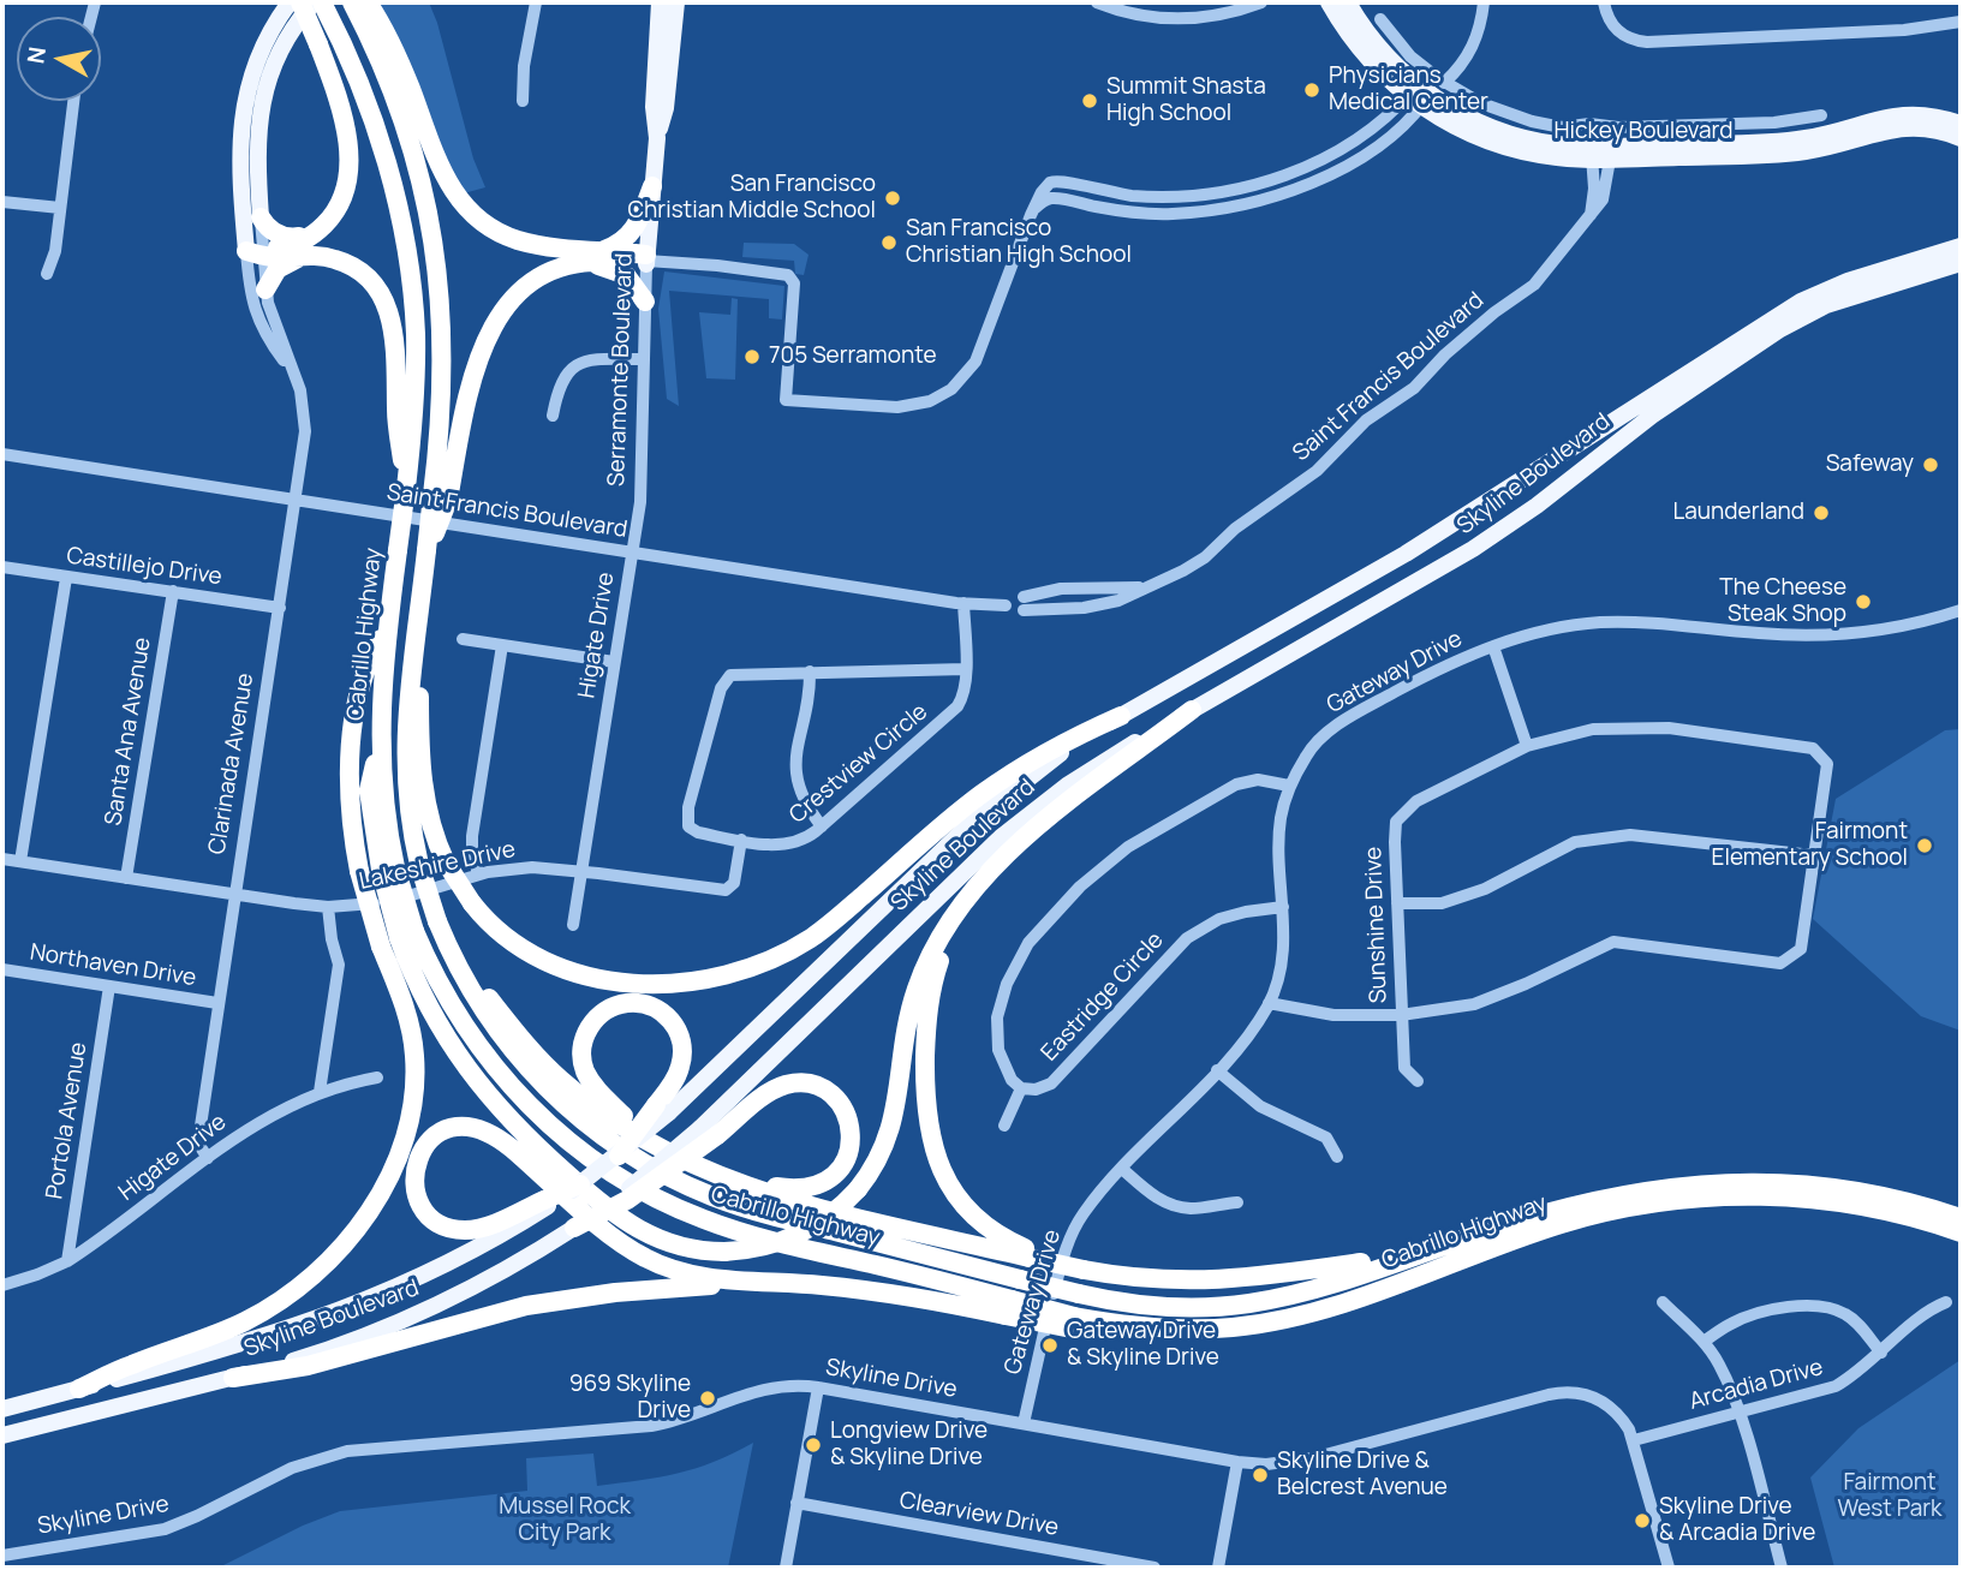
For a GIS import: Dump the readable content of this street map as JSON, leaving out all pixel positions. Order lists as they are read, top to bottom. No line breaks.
{"streets":{"highway":["Cabrillo Highway"],"main road":["Hickey Boulevard","Serramonte Boulevard","Skyline Boulevard","Clarinada Avenue"],"street":["Saint Francis Boulevard","Castillejo Drive","Higate Drive","Gateway Drive","Santa Ana Avenue","Crestview Circle","Lakeshire Drive","Sunshine Drive","Northaven Drive","Eastridge Circle","Portola Avenue","Skyline Drive","Arcadia Drive","Clearview Drive"]},"crossings":[["Hickey Boulevard","Saint Francis Boulevard"],["Serramonte Boulevard","Saint Francis Boulevard"],["Serramonte Boulevard","Higate Drive"],["Saint Francis Boulevard","Higate Drive"],["Saint Francis Boulevard","Clarinada Avenue"],["Saint Francis Boulevard","Crestview Circle"],["Castillejo Drive","Santa Ana Avenue"],["Castillejo Drive","Clarinada Avenue"],["Higate Drive","Clarinada Avenue"],["Higate Drive","Lakeshire Drive"],["Higate Drive","Portola Avenue"],["Gateway Drive","Eastridge Circle"],["Gateway Drive","Skyline Drive"],["Santa Ana Avenue","Lakeshire Drive"],["Clarinada Avenue","Lakeshire Drive"],["Clarinada Avenue","Northaven Drive"],["Crestview Circle","Lakeshire Drive"],["Northaven Drive","Portola Avenue"],["Skyline Drive","Arcadia Drive"]],"parks":["Fairmont West Park","Mussel Rock City Park"],"places":["Physicians Medical Center","Summit Shasta High School","San Francisco Christian Middle School","San Francisco Christian High School","705 Serramonte","Safeway","Launderland","The Cheese Steak Shop","Fairmont Elementary School","Gateway Drive & Skyline Drive","969 Skyline Drive","Longview Drive & Skyline Drive","Skyline Drive & Belcrest Avenue","Skyline Drive & Arcadia Drive"],"north":"left"}
